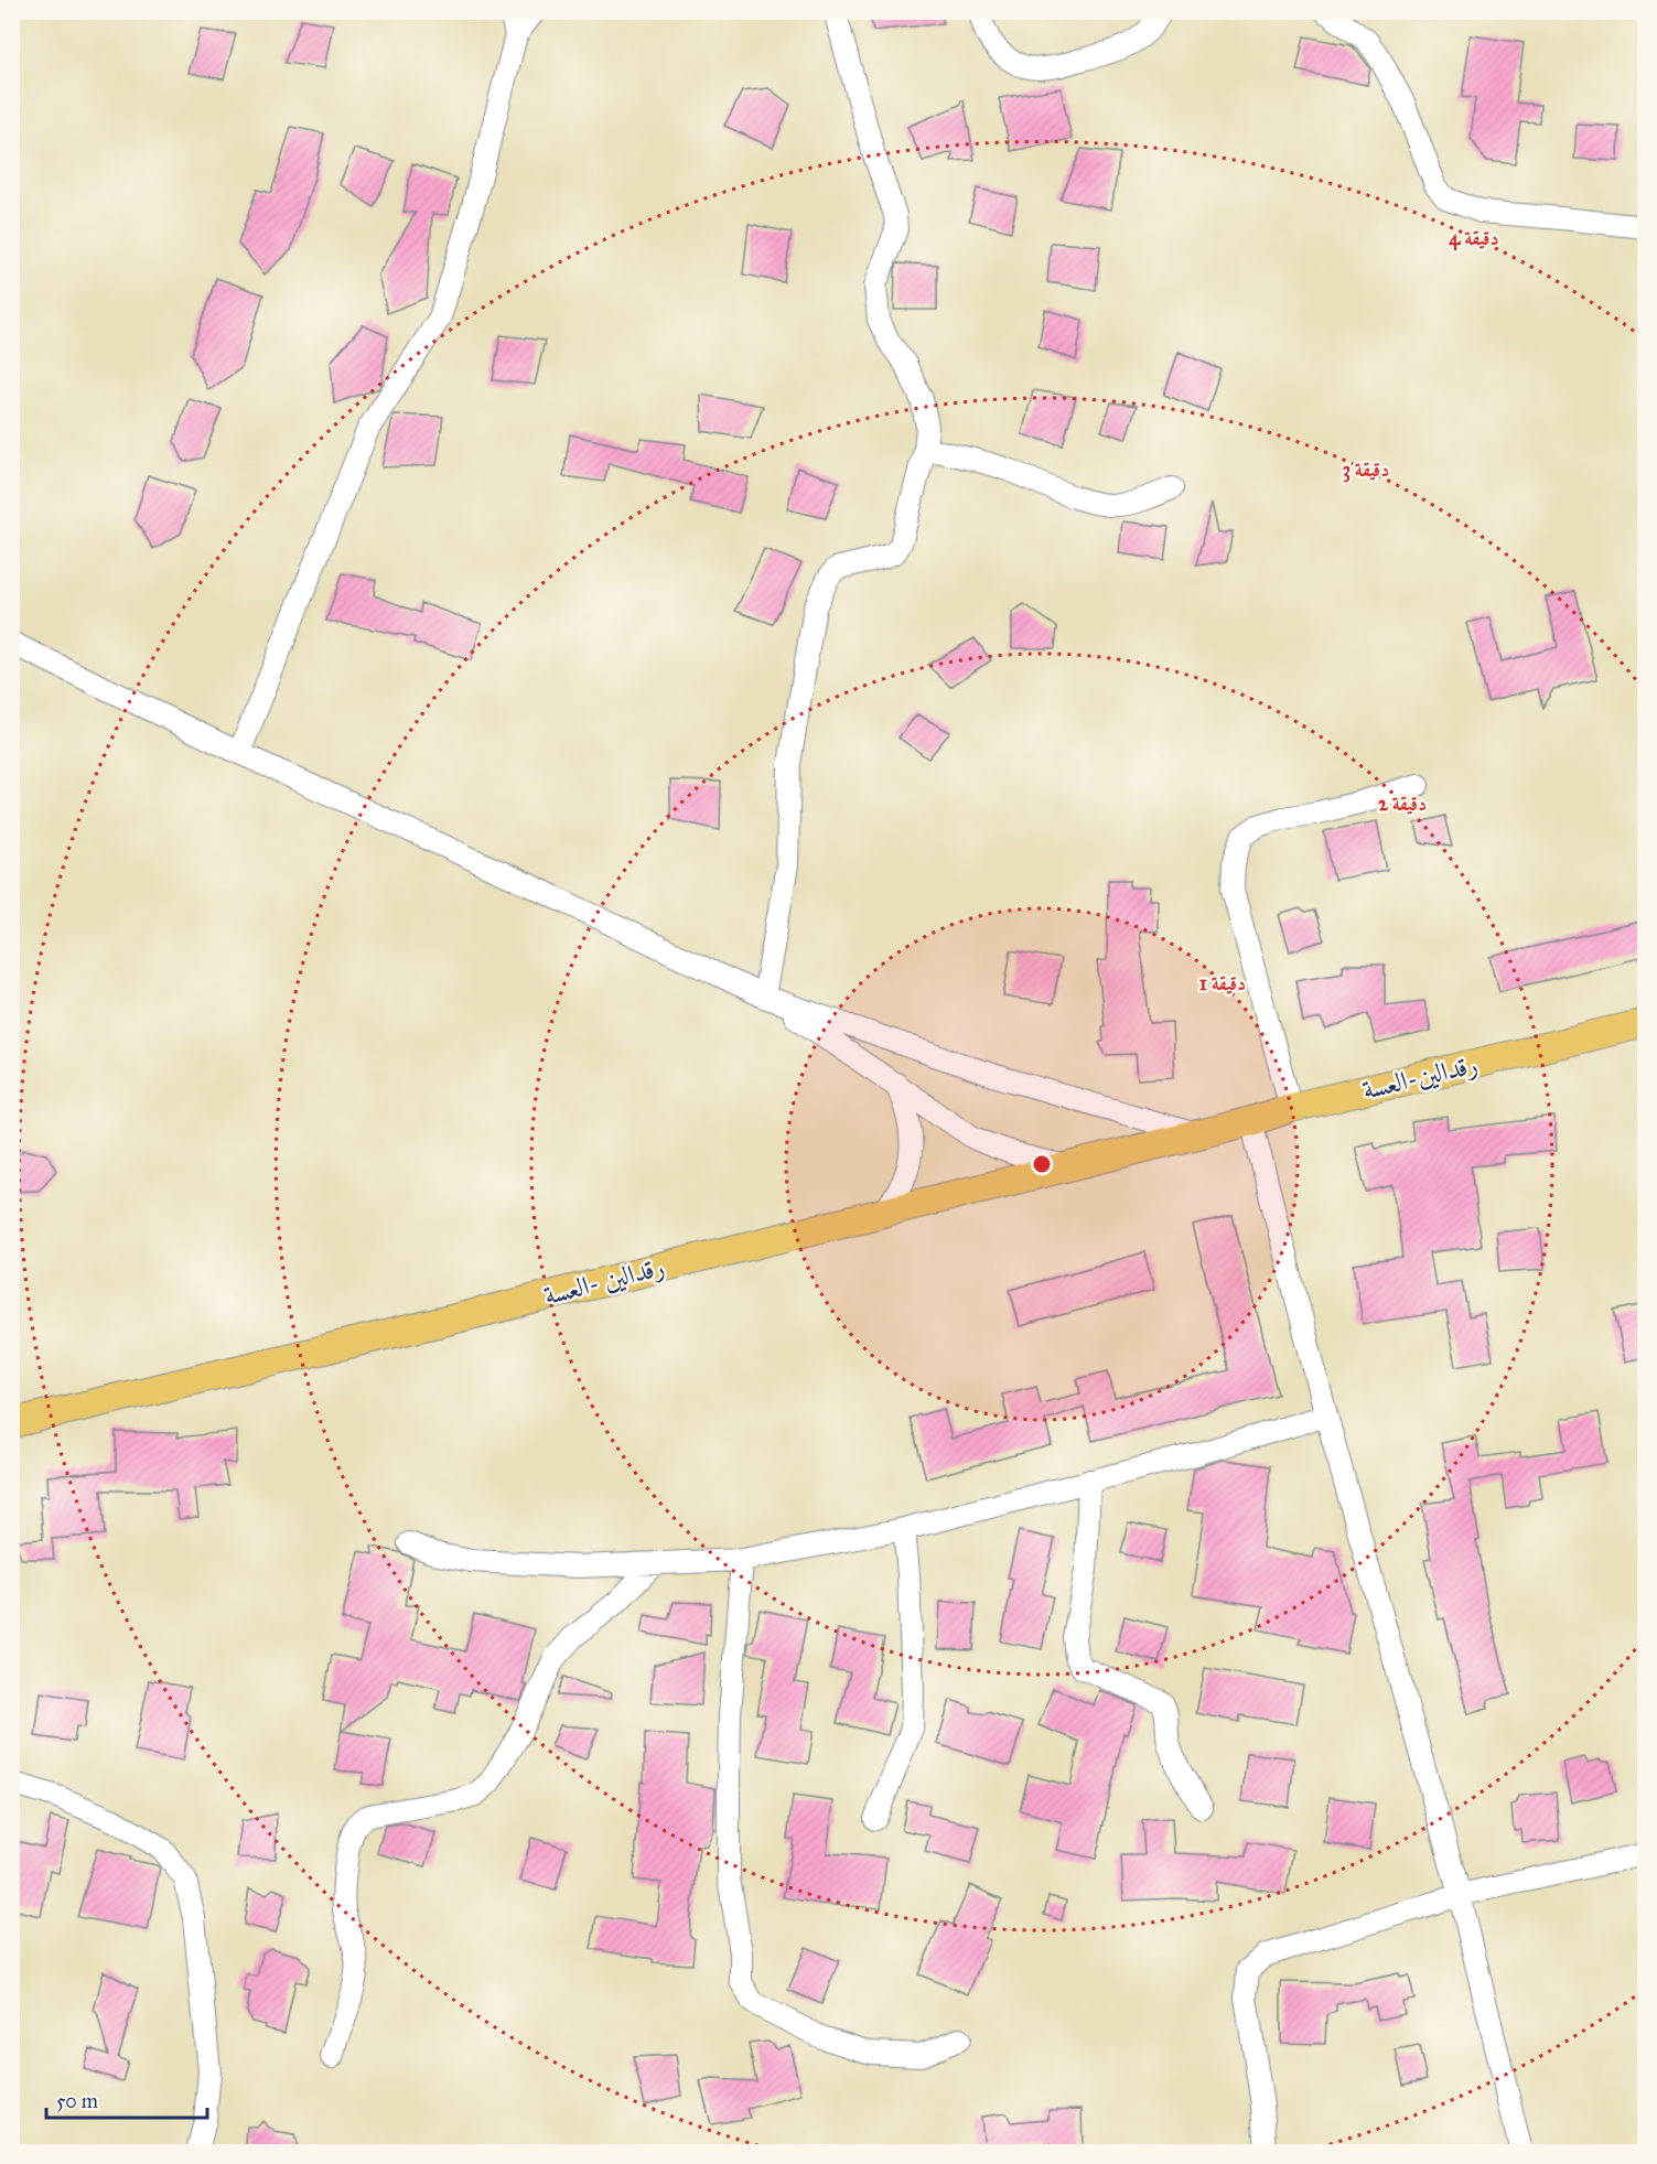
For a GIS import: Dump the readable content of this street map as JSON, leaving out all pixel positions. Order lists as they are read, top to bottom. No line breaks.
{"streets":{"main road":["رقدالين-العسة","رقدالين -العسة"]},"crossings":[["رقدالين-العسة","رقدالين -العسة"]],"scale_bar":"50 m","rings":["4 دقيقة","3 دقيقة","2 دقيقة","1 دقيقة"]}
